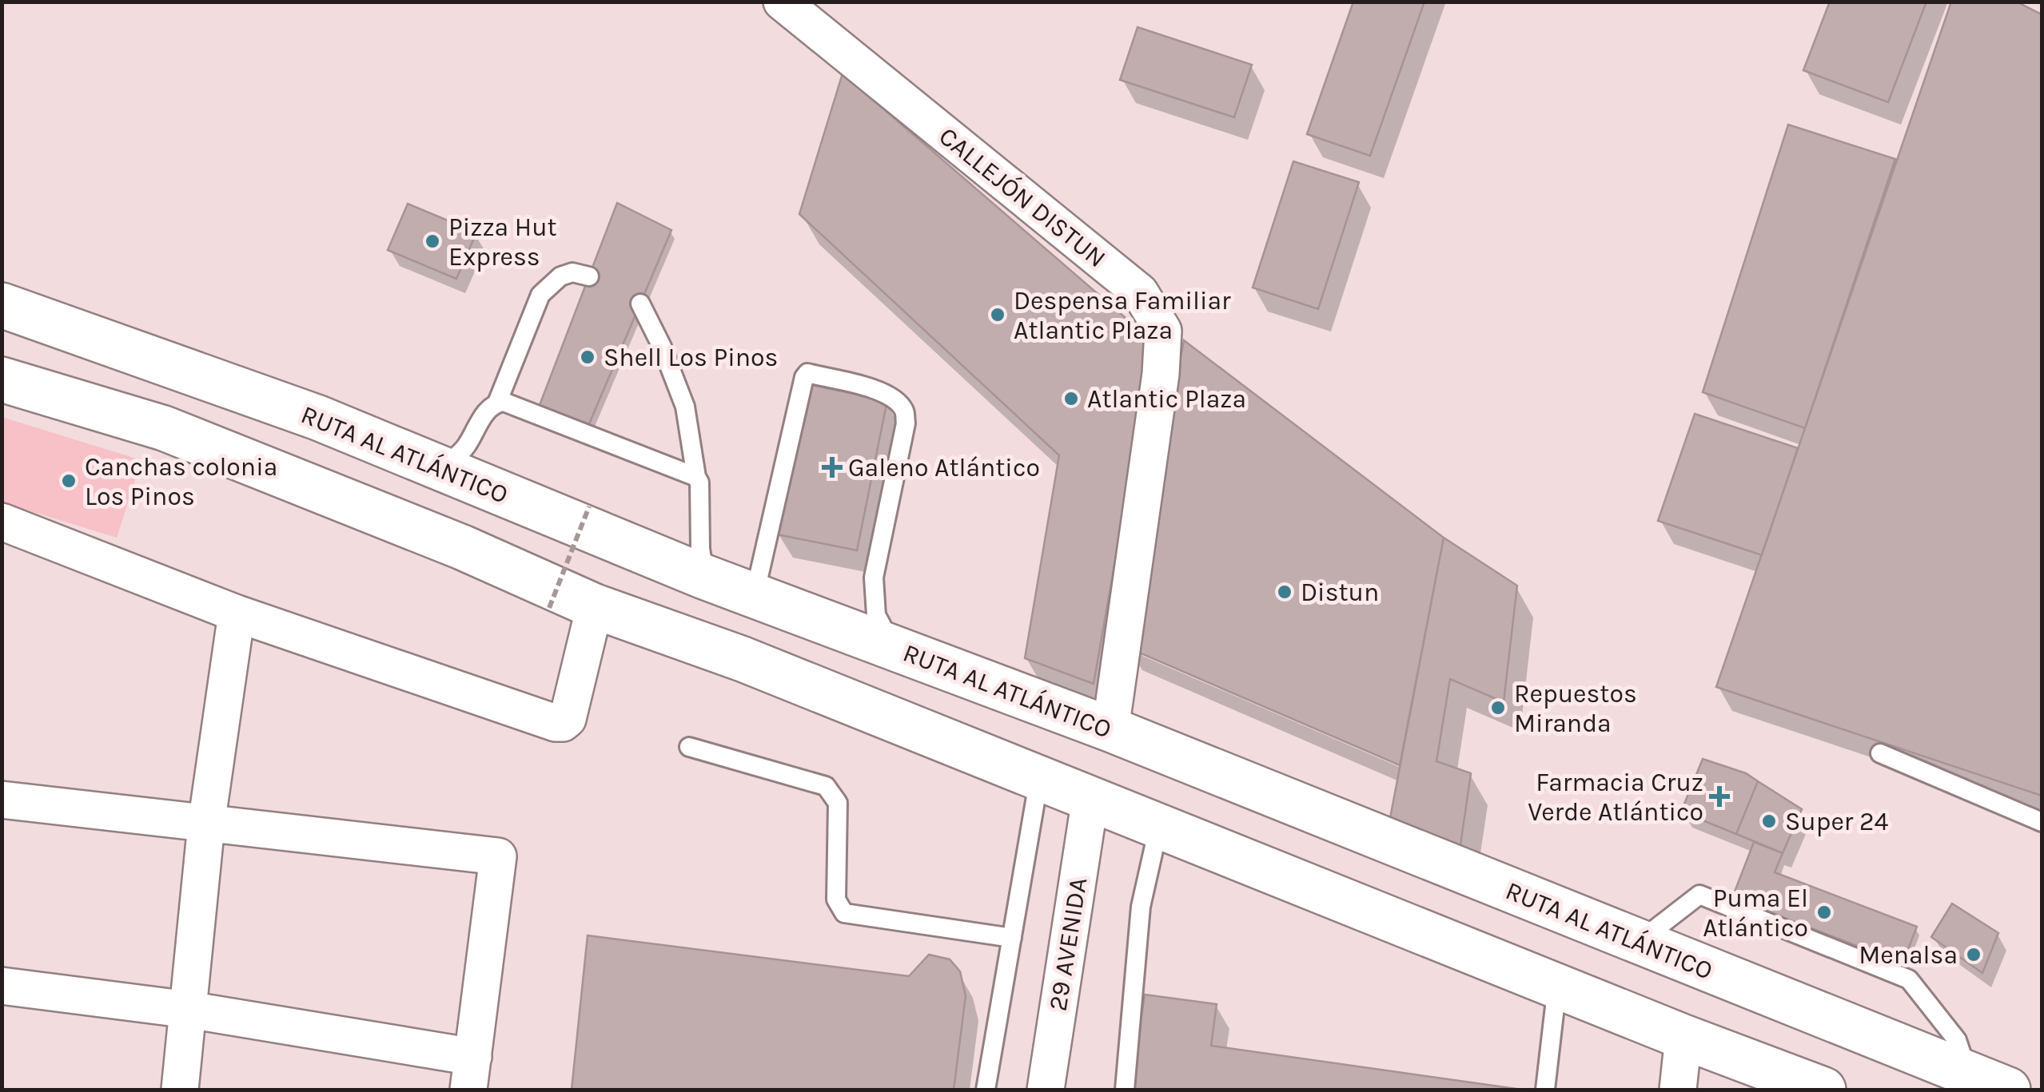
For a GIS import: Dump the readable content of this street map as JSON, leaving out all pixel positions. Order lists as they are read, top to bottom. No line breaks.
{"streets":{"highway":["RUTA AL ATLÁNTICO"],"street":["CALLEJÓN DISTUN","29 AVENIDA"]},"crossings":[["CALLEJÓN DISTUN","RUTA AL ATLÁNTICO"]],"places":{"other":["Pizza Hut Express","Despensa Familiar Atlantic Plaza","Shell Los Pinos","Atlantic Plaza","Canchas colonia Los Pinos","Distun","Repuestos Miranda","Super 24","Puma El Atlántico","Menalsa"],"health":["Galeno Atlántico","Farmacia Cruz Verde Atlántico"]}}
